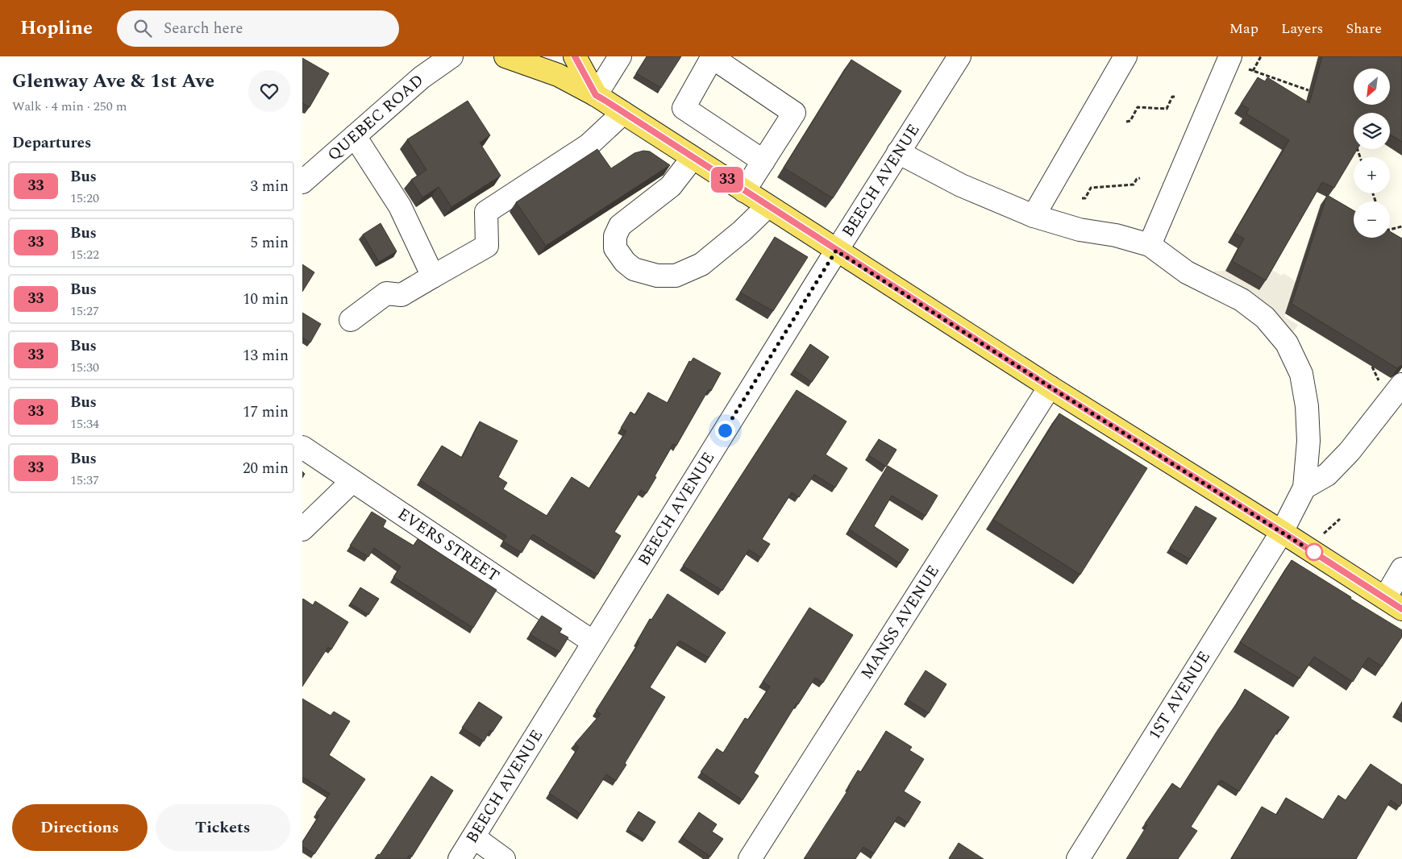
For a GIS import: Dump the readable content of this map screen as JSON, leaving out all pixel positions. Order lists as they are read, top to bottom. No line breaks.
{"streets":{"street":["QUEBEC ROAD","BEECH AVENUE","EVERS STREET","MANSS AVENUE","1ST AVENUE"]},"crossings":[["BEECH AVENUE","EVERS STREET"]],"lines":["bus line 33"],"north":"bottom left","page":{"header":"Hopline","search":"Search here","nav":["Map","Layers","Share"],"heading":[["Glenway Ave & 1st Ave","Walk · 4 min · 250 m"],"Departures"],"on_map":"33","map_buttons":["+","−"],"list":[{"mark":"33","name":"Bus","note":"15:20","value":"3 min"},{"mark":"33","name":"Bus","note":"15:22","value":"5 min"},{"mark":"33","name":"Bus","note":"15:27","value":"10 min"},{"mark":"33","name":"Bus","note":"15:30","value":"13 min"},{"mark":"33","name":"Bus","note":"15:34","value":"17 min"},{"mark":"33","name":"Bus","note":"15:37","value":"20 min"}],"buttons":["Directions","Tickets"]}}
